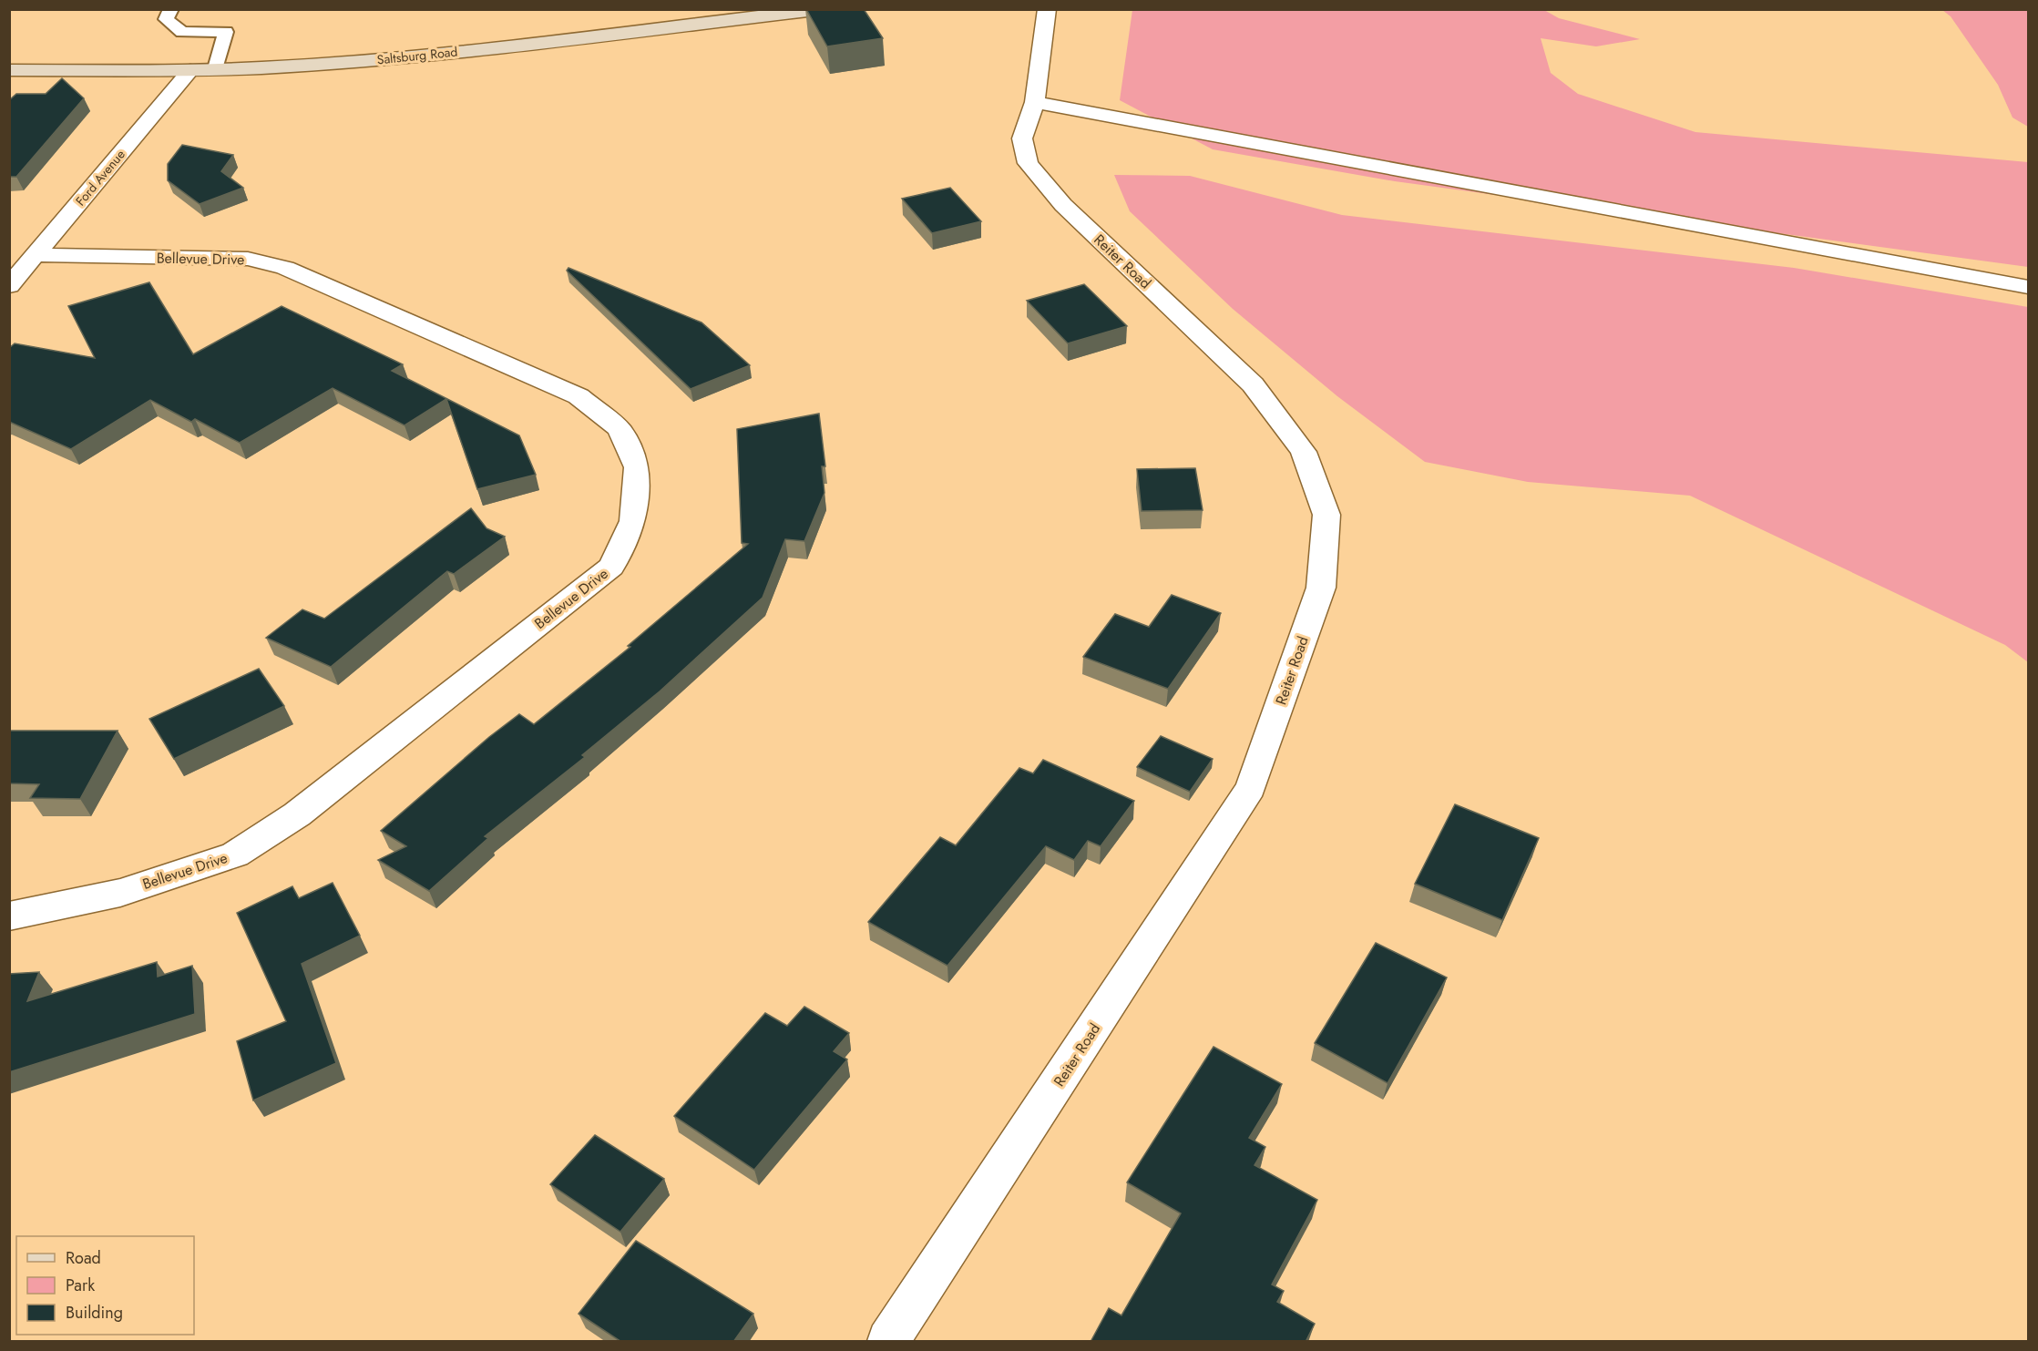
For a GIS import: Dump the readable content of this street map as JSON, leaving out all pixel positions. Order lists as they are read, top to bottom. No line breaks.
{"streets":{"main road":["Saltsburg Road"],"street":["Ford Avenue","Bellevue Drive","Reiter Road"]},"crossings":[["Saltsburg Road","Ford Avenue"],["Ford Avenue","Bellevue Drive"]],"legend":["Road","Park","Building"]}
